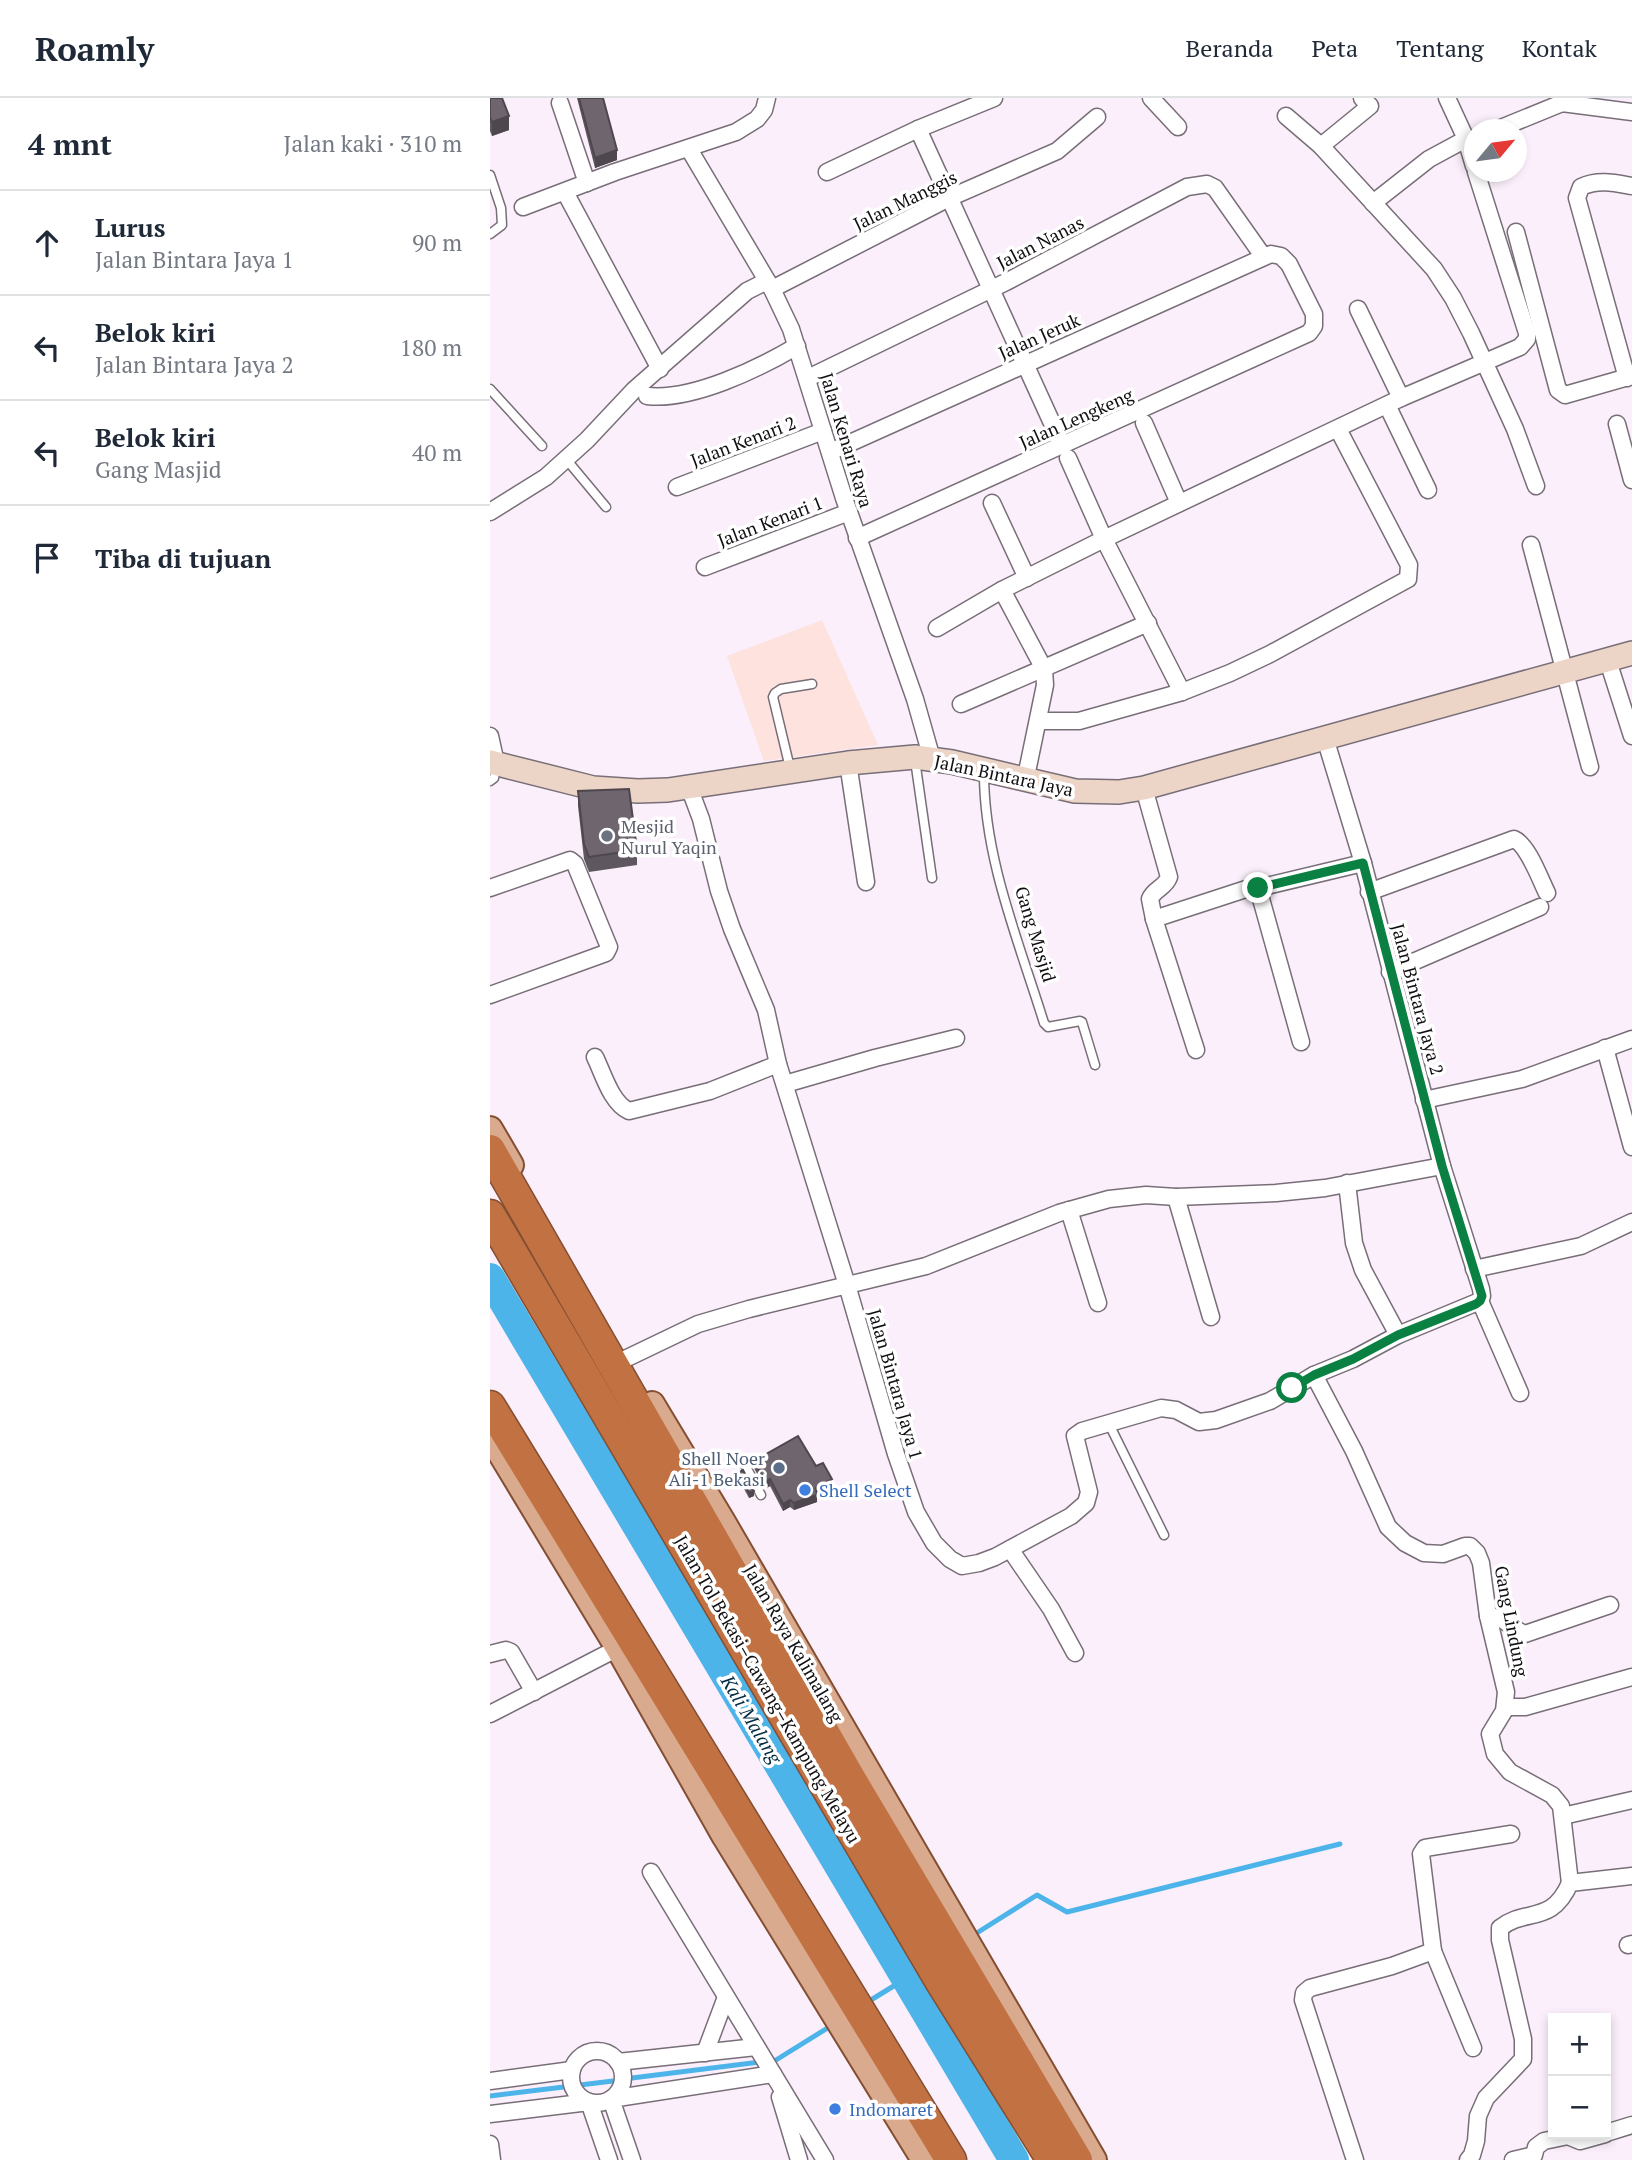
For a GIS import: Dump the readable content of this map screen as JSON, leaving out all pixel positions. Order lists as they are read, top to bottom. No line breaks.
{"streets":{"highway":["Jalan Tol Bekasi–Cawang–Kampung Melayu"],"main road":["Jalan Raya Kalimalang"],"street":["Jalan Manggis","Jalan Nanas","Jalan Jeruk","Jalan Lengkeng","Jalan Kenari Raya","Jalan Kenari 2","Jalan Kenari 1","Jalan Bintara Jaya","Jalan Bintara Jaya 2","Jalan Bintara Jaya 1","Gang Lindung"],"lane":["Gang Masjid"]},"crossings":[["Jalan Manggis","Jalan Kenari Raya"],["Jalan Nanas","Jalan Jeruk"],["Jalan Nanas","Jalan Lengkeng"],["Jalan Nanas","Jalan Kenari Raya"],["Jalan Jeruk","Jalan Lengkeng"],["Jalan Jeruk","Jalan Kenari Raya"],["Jalan Lengkeng","Jalan Kenari Raya"],["Jalan Kenari Raya","Jalan Kenari 2"],["Jalan Kenari Raya","Jalan Kenari 1"],["Jalan Kenari Raya","Jalan Bintara Jaya"],["Jalan Bintara Jaya","Gang Masjid"],["Jalan Bintara Jaya","Jalan Bintara Jaya 2"],["Jalan Bintara Jaya","Jalan Bintara Jaya 1"],["Jalan Bintara Jaya 1","Gang Lindung"]],"water":["Kali Malang"],"places":["Mesjid Nurul Yaqin","Shell Noer Ali-1 Bekasi","Shell Select","Indomaret"],"north":"top right","page":{"header":"Roamly","nav":["Beranda","Peta","Tentang","Kontak"],"heading":["4 mnt","Jalan kaki · 310 m"],"list":[["Lurus","Jalan Bintara Jaya 1","90 m"],["Belok kiri","Jalan Bintara Jaya 2","180 m"],["Belok kiri","Gang Masjid","40 m"],"Tiba di tujuan"],"map_buttons":["+","−"]}}
